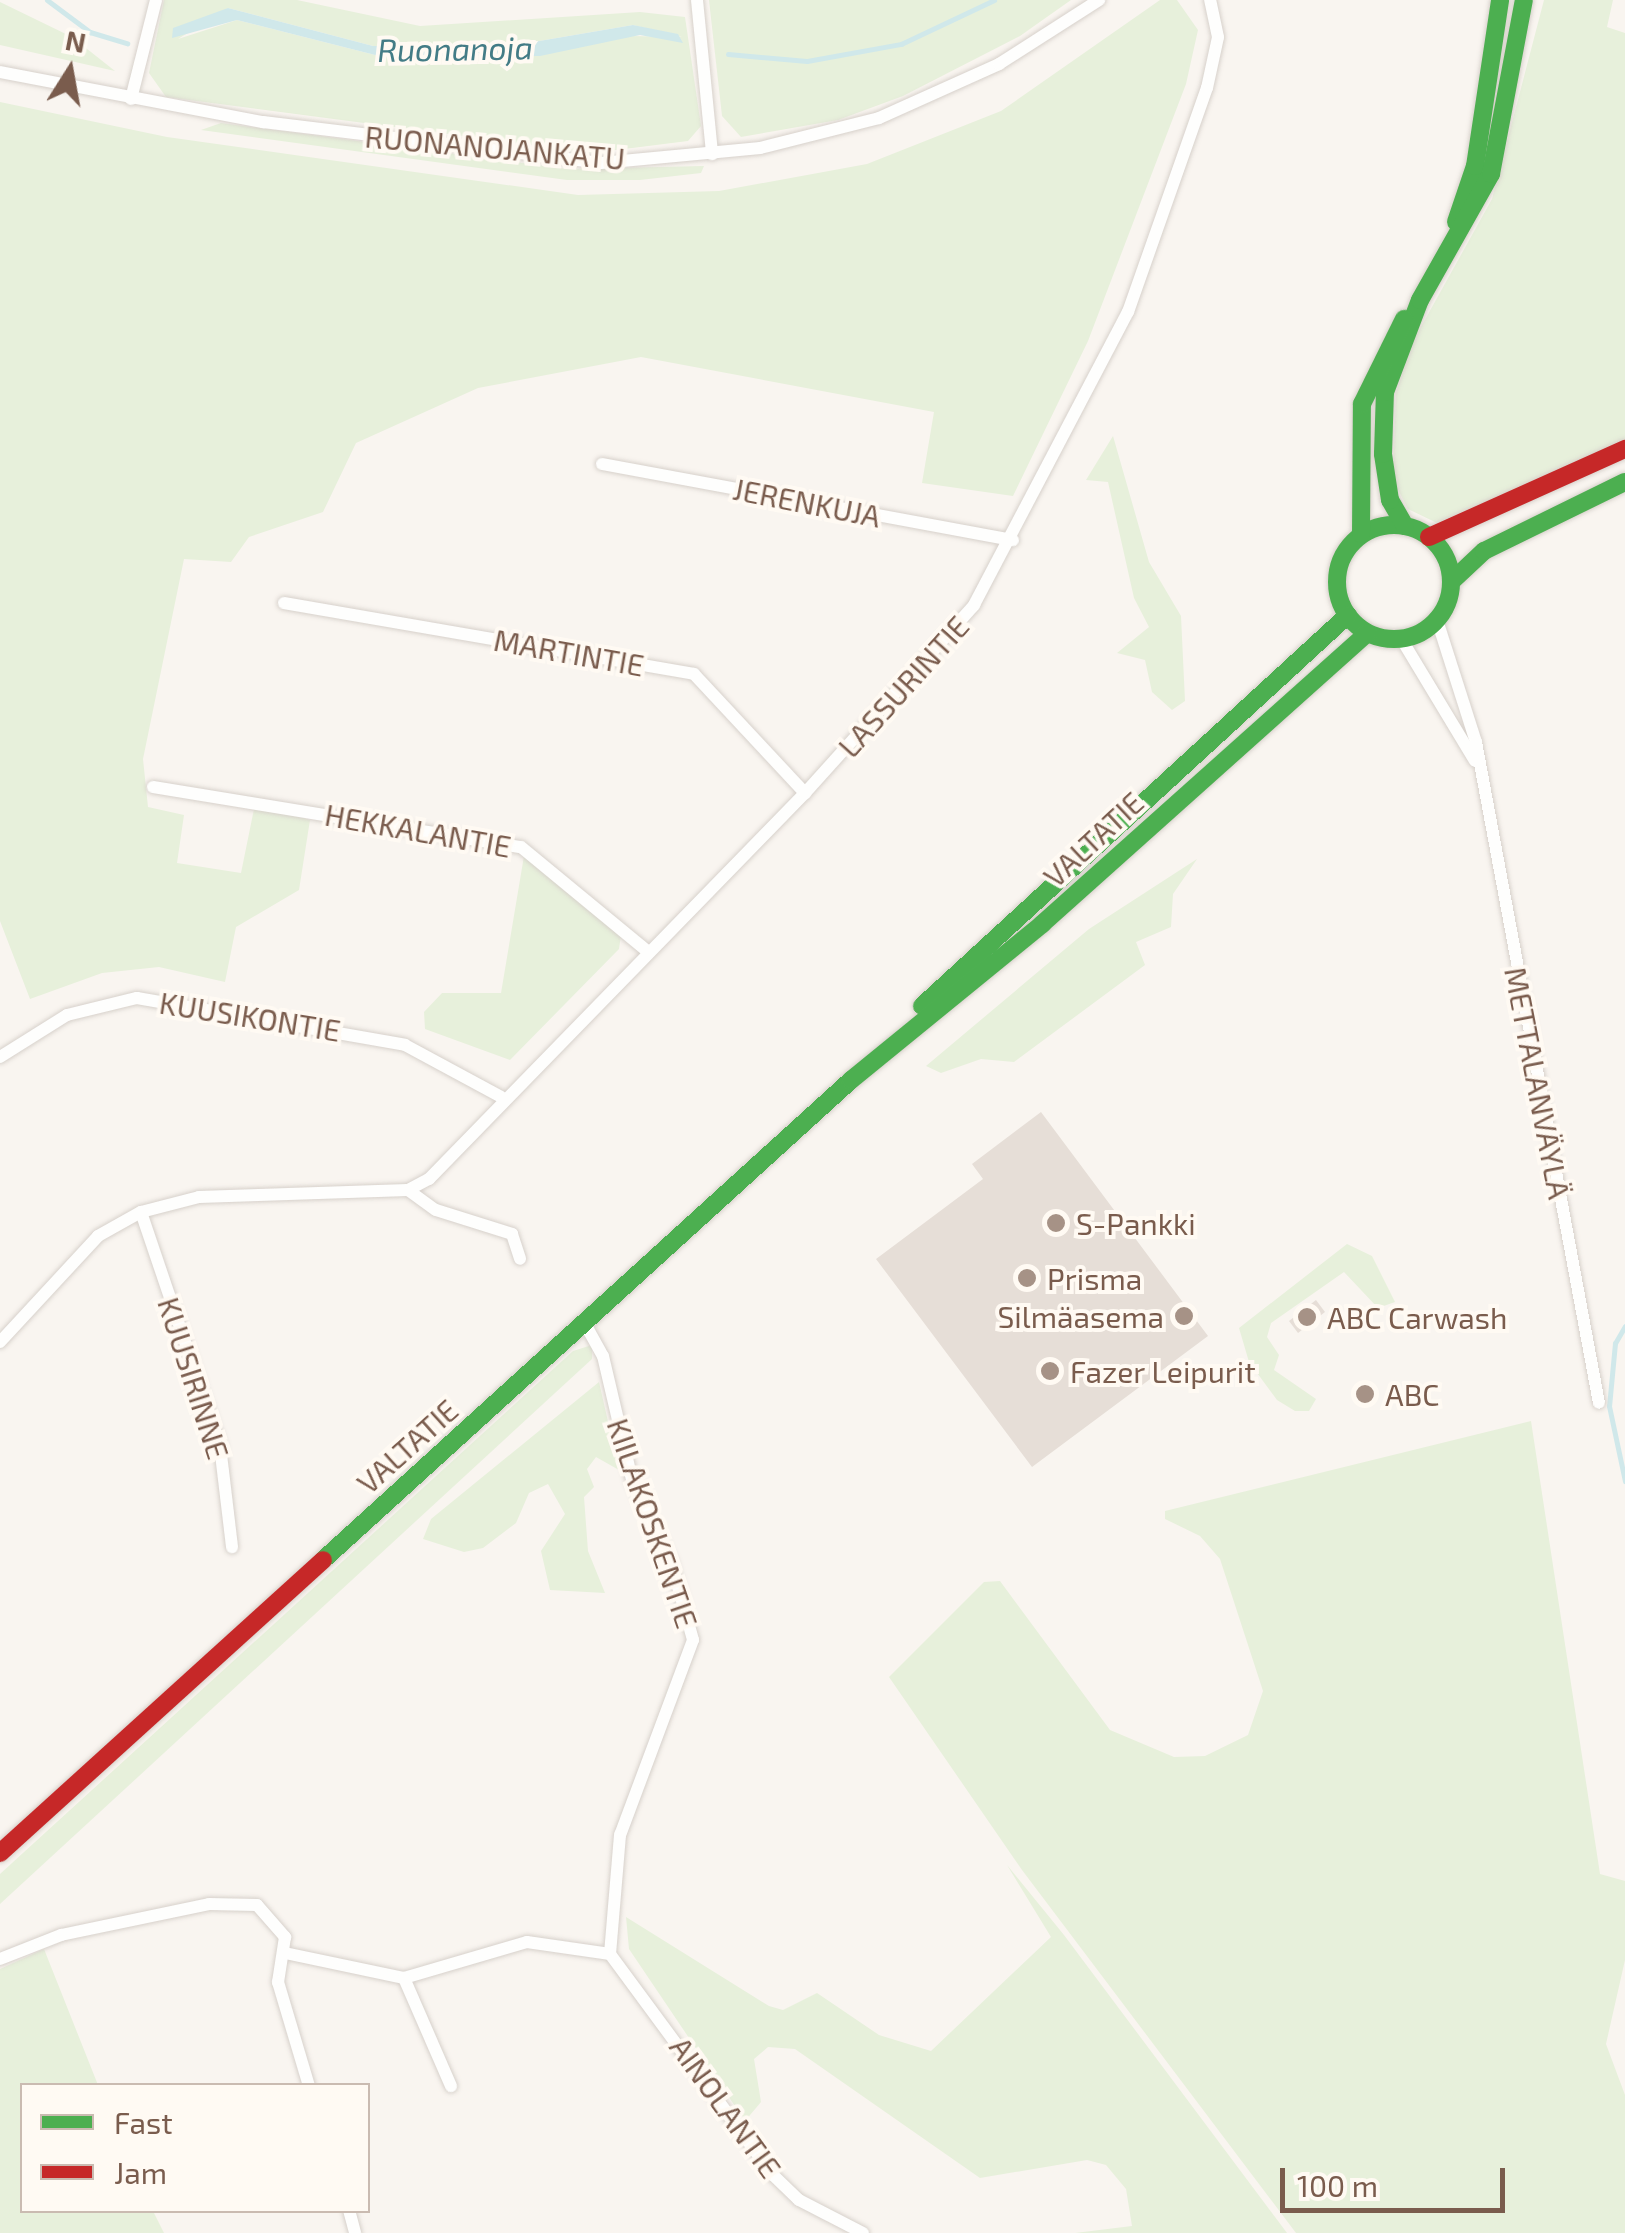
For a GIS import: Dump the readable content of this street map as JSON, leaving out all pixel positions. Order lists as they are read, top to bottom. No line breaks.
{"streets":{"main road":["VALTATIE"],"street":["RUONANOJANKATU","JERENKUJA","MARTINTIE","LASSURINTIE","HEKKALANTIE","KUUSIKONTIE","METTALANVÄYLÄ","KUUSIRINNE","KIILAKOSKENTIE","AINOLANTIE"]},"crossings":[["JERENKUJA","LASSURINTIE"],["MARTINTIE","LASSURINTIE"],["LASSURINTIE","HEKKALANTIE"],["LASSURINTIE","KUUSIKONTIE"],["VALTATIE","METTALANVÄYLÄ"],["VALTATIE","KIILAKOSKENTIE"],["KIILAKOSKENTIE","AINOLANTIE"]],"water":["Ruonanoja"],"places":["S-Pankki","Prisma","Silmäasema","ABC Carwash","Fazer Leipurit","ABC"],"legend":["Fast","Jam"],"scale_bar":"100 m","north":"top"}
